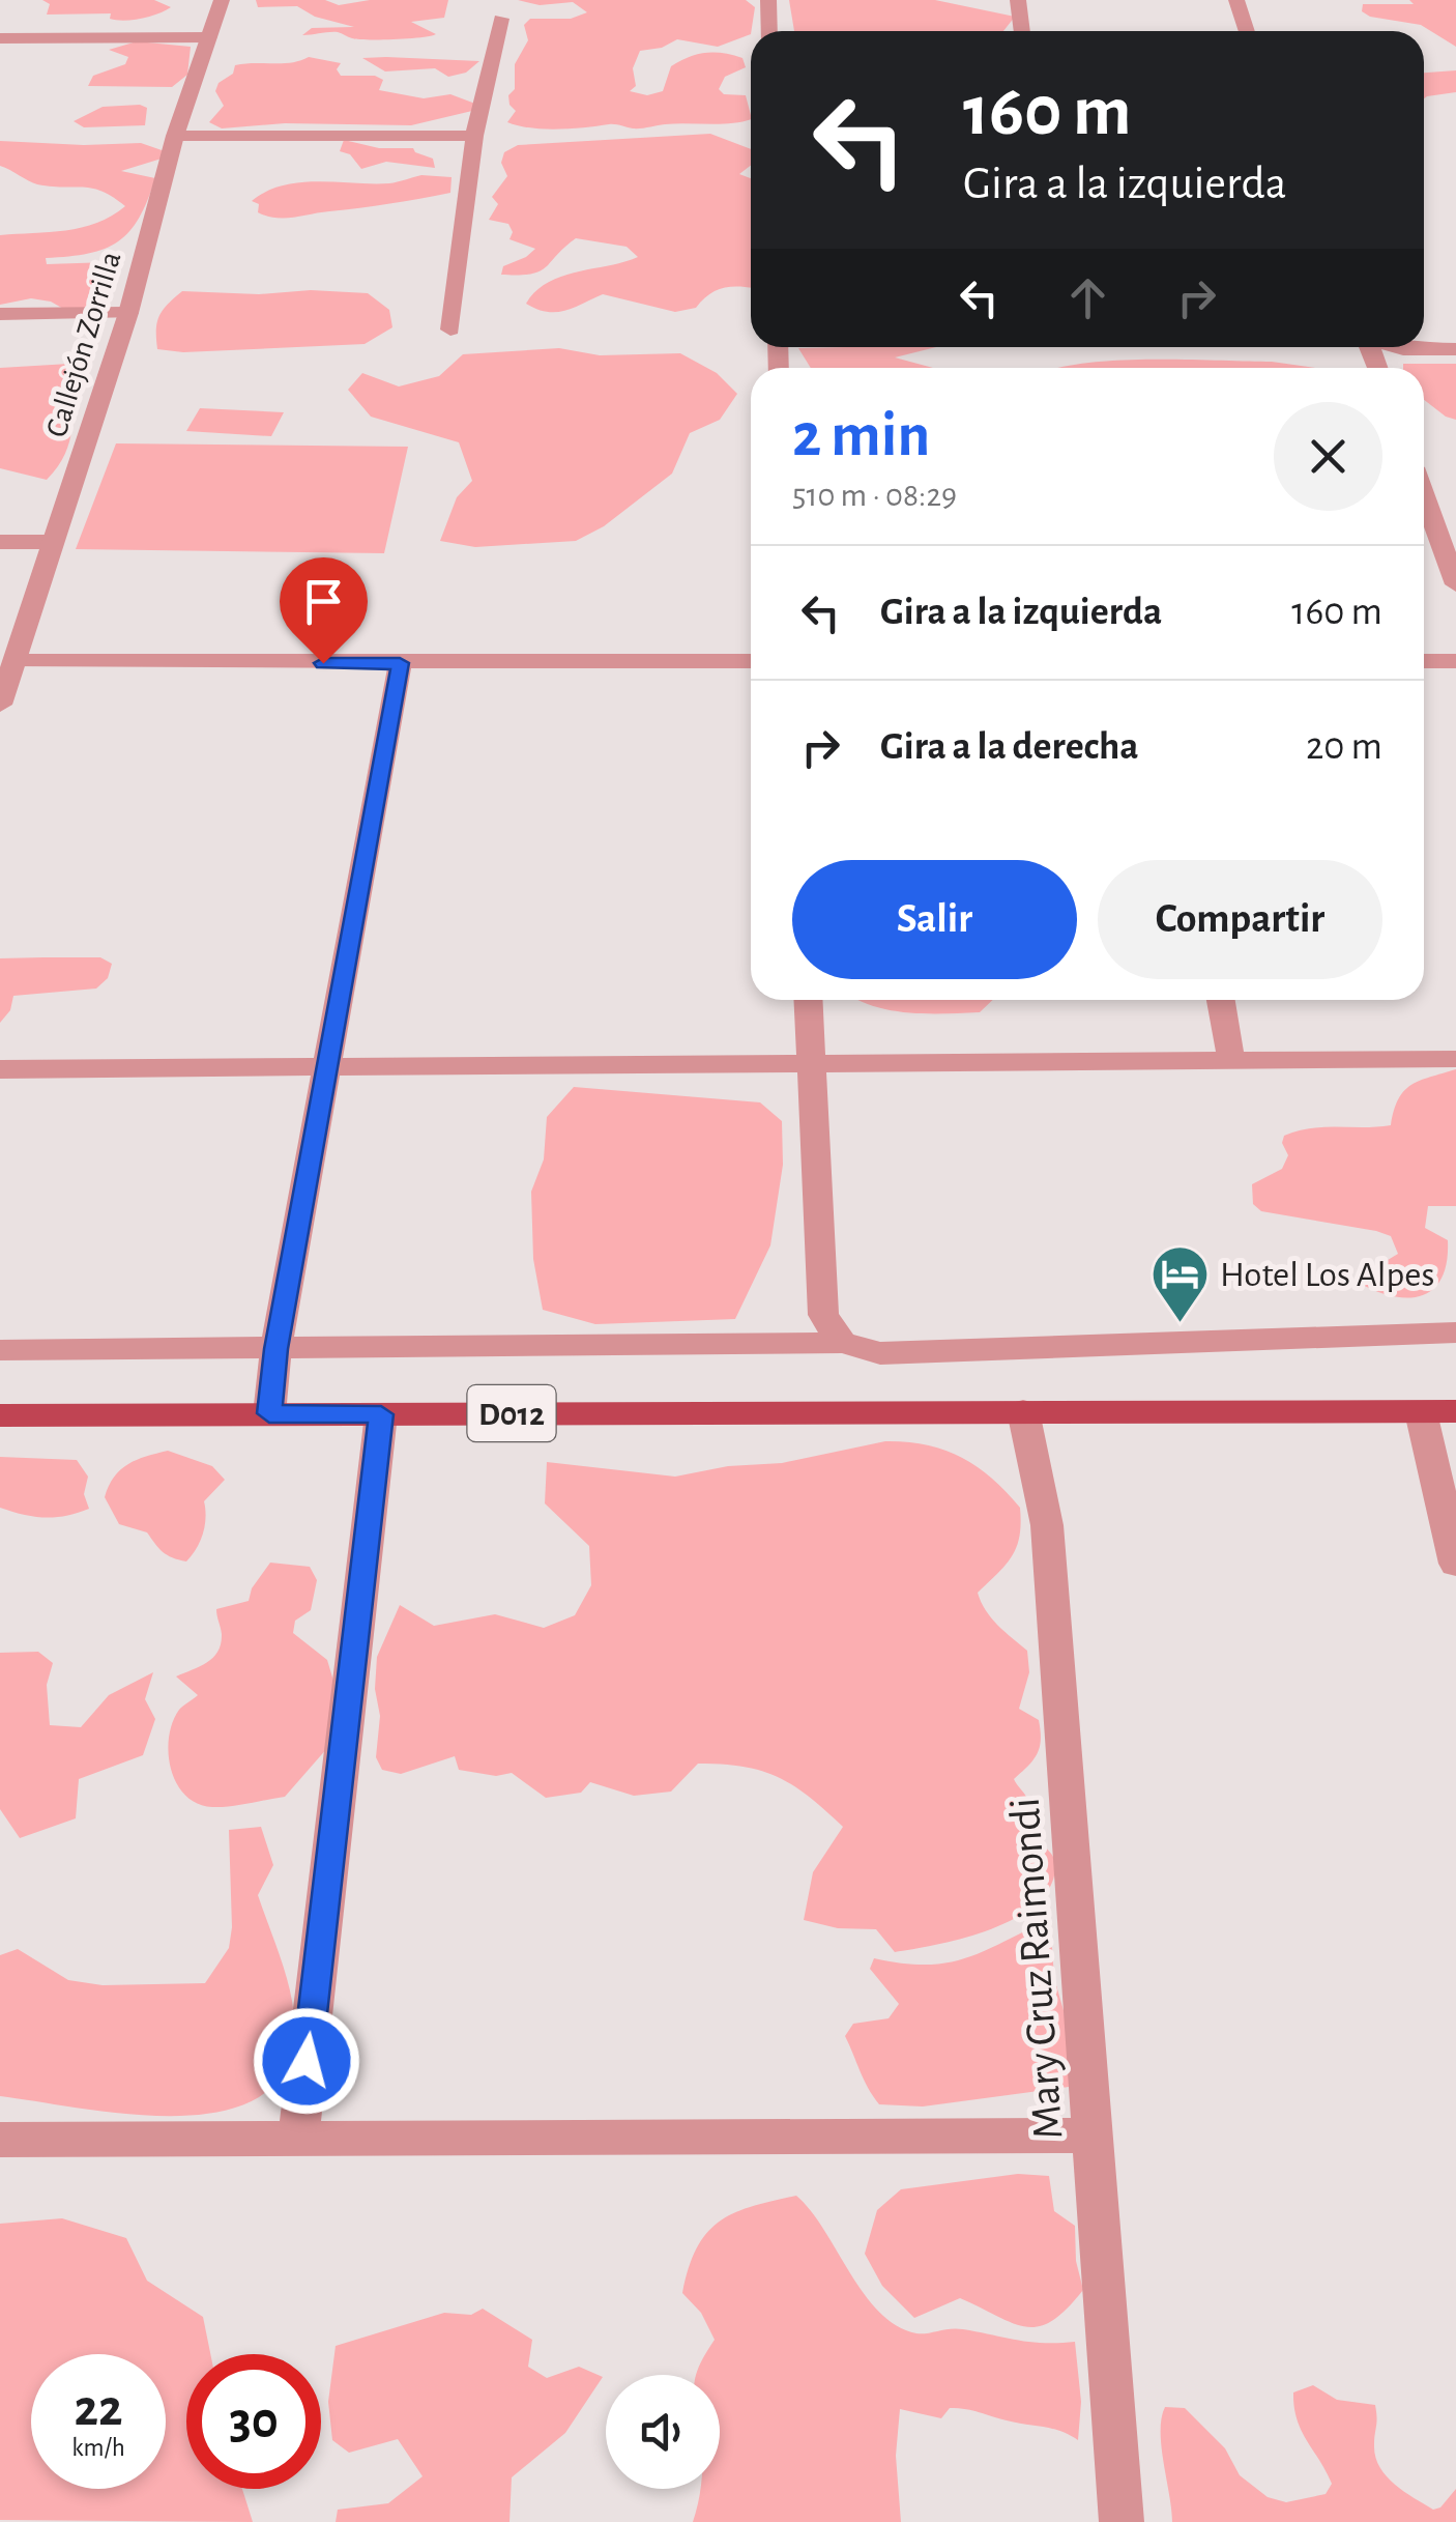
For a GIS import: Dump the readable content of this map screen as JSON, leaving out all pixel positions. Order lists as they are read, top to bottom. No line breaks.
{"streets":{"main road":["D012"],"street":["Callejón Zorrilla","Mary Cruz Raimondi"]},"crossings":[["D012","Mary Cruz Raimondi"]],"places":{"hotel":["Hotel Los Alpes"]},"page":{"turn":["160 m","Gira a la izquierda"],"heading":["2 min","510 m · 08:29"],"list":[{"name":"Gira a la izquierda","value":"160 m"},{"name":"Gira a la derecha","value":"20 m"}],"buttons":["Salir","Compartir"],"speed":"22 km/h","limit":"30"}}
